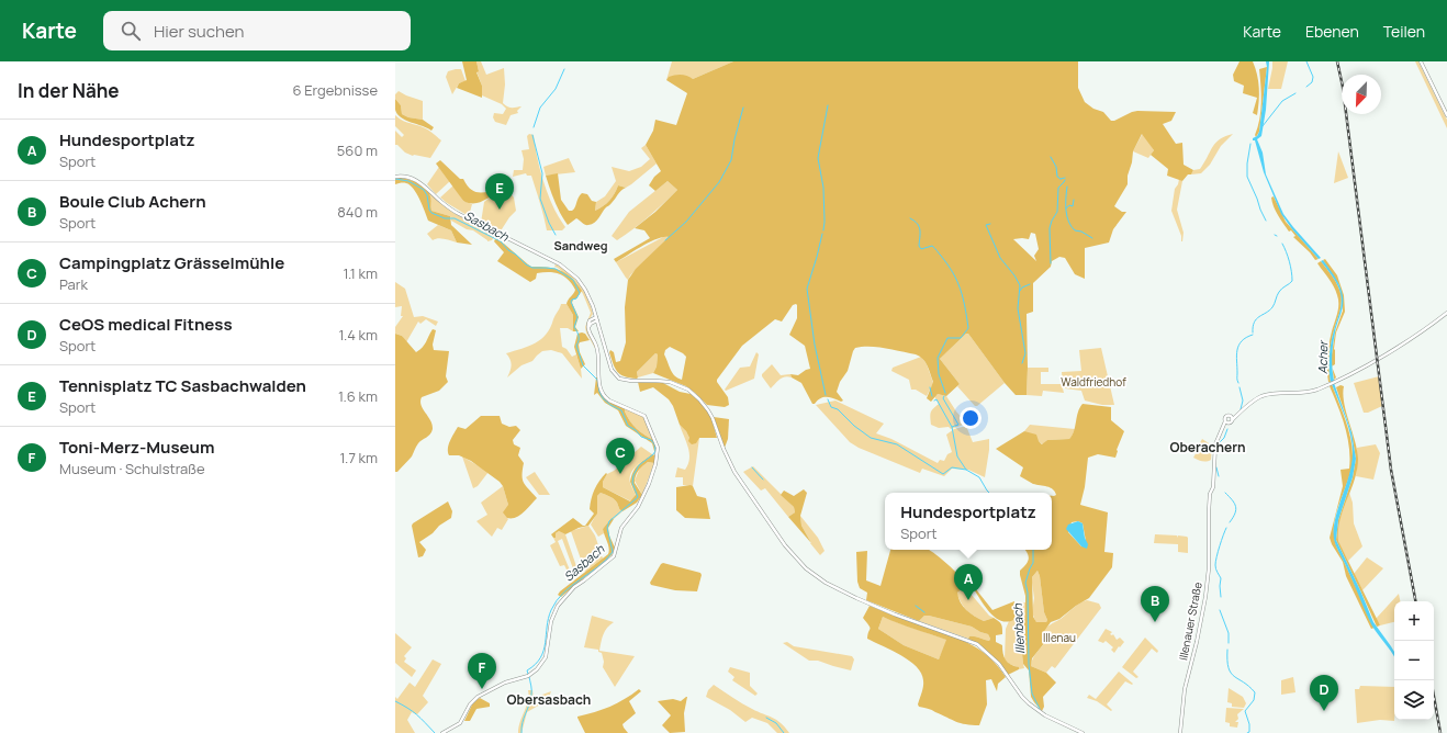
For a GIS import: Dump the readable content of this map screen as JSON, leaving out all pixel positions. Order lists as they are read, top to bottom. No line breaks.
{"streets":{"main road":["Illenauer Straße"]},"districts":["Sandweg","Oberachern","Obersasbach"],"water":["Sasbach","Acher","Illenbach"],"parks":["Waldfriedhof","Illenau"],"north":"bottom left","page":{"header":"Karte","search":"Hier suchen","nav":["Karte","Ebenen","Teilen"],"heading":["In der Nähe","6 Ergebnisse"],"list":[{"mark":"A","name":"Hundesportplatz","note":"Sport","value":"560 m"},{"mark":"B","name":"Boule Club Achern","note":"Sport","value":"840 m"},{"mark":"C","name":"Campingplatz Grässelmühle","note":"Park","value":"1.1 km"},{"mark":"D","name":"CeOS medical Fitness","note":"Sport","value":"1.4 km"},{"mark":"E","name":"Tennisplatz TC Sasbachwalden","note":"Sport","value":"1.6 km"},{"mark":"F","name":"Toni-Merz-Museum","note":"Museum · Schulstraße","value":"1.7 km"}],"pins":["E","C","A","B","F","D"],"popup":["Hundesportplatz","Sport"],"map_buttons":["+","−"]}}
